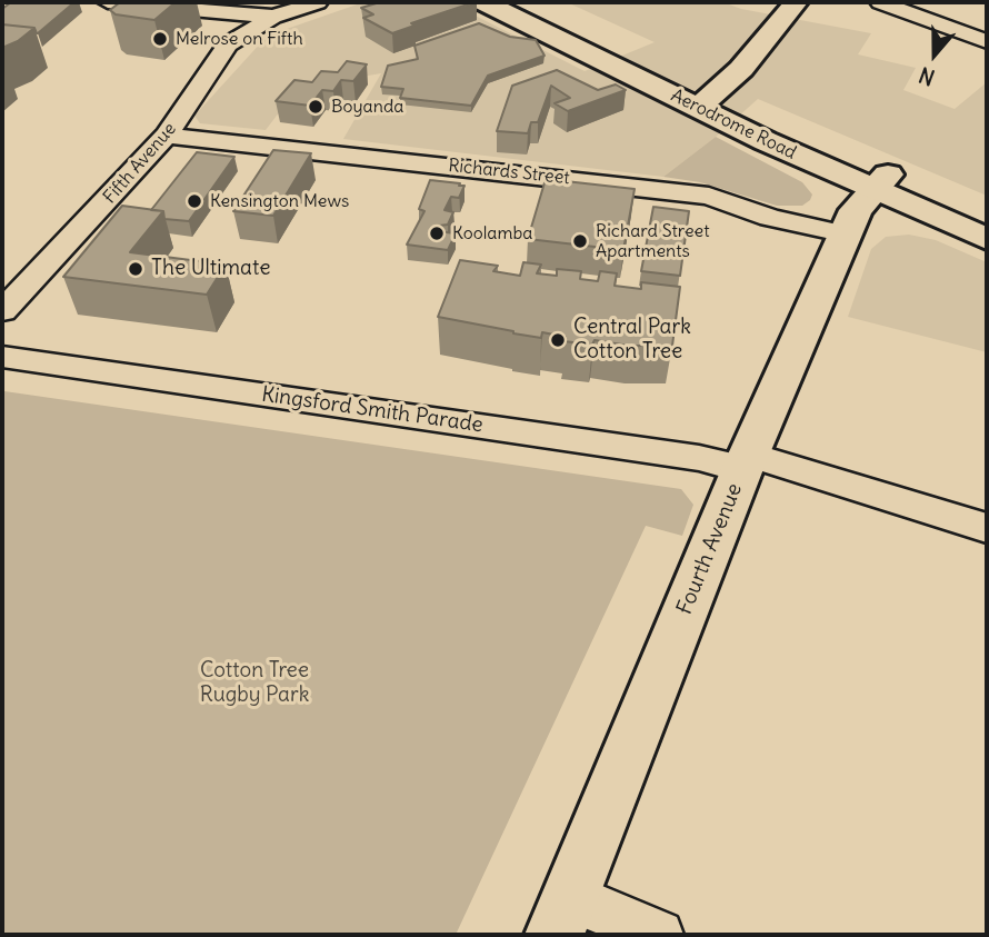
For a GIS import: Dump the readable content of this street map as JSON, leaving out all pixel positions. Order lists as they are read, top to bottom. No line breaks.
{"streets":{"main road":["Aerodrome Road","Fourth Avenue"],"street":["Fifth Avenue","Richards Street","Kingsford Smith Parade"]},"crossings":[["Aerodrome Road","Fourth Avenue"],["Fifth Avenue","Richards Street"],["Richards Street","Fourth Avenue"],["Kingsford Smith Parade","Fourth Avenue"]],"parks":["Cotton Tree Rugby Park"],"places":["Melrose on Fifth","Boyanda","Kensington Mews","Koolamba","Richard Street Apartments","The Ultimate","Central Park Cotton Tree"],"north":"bottom"}
